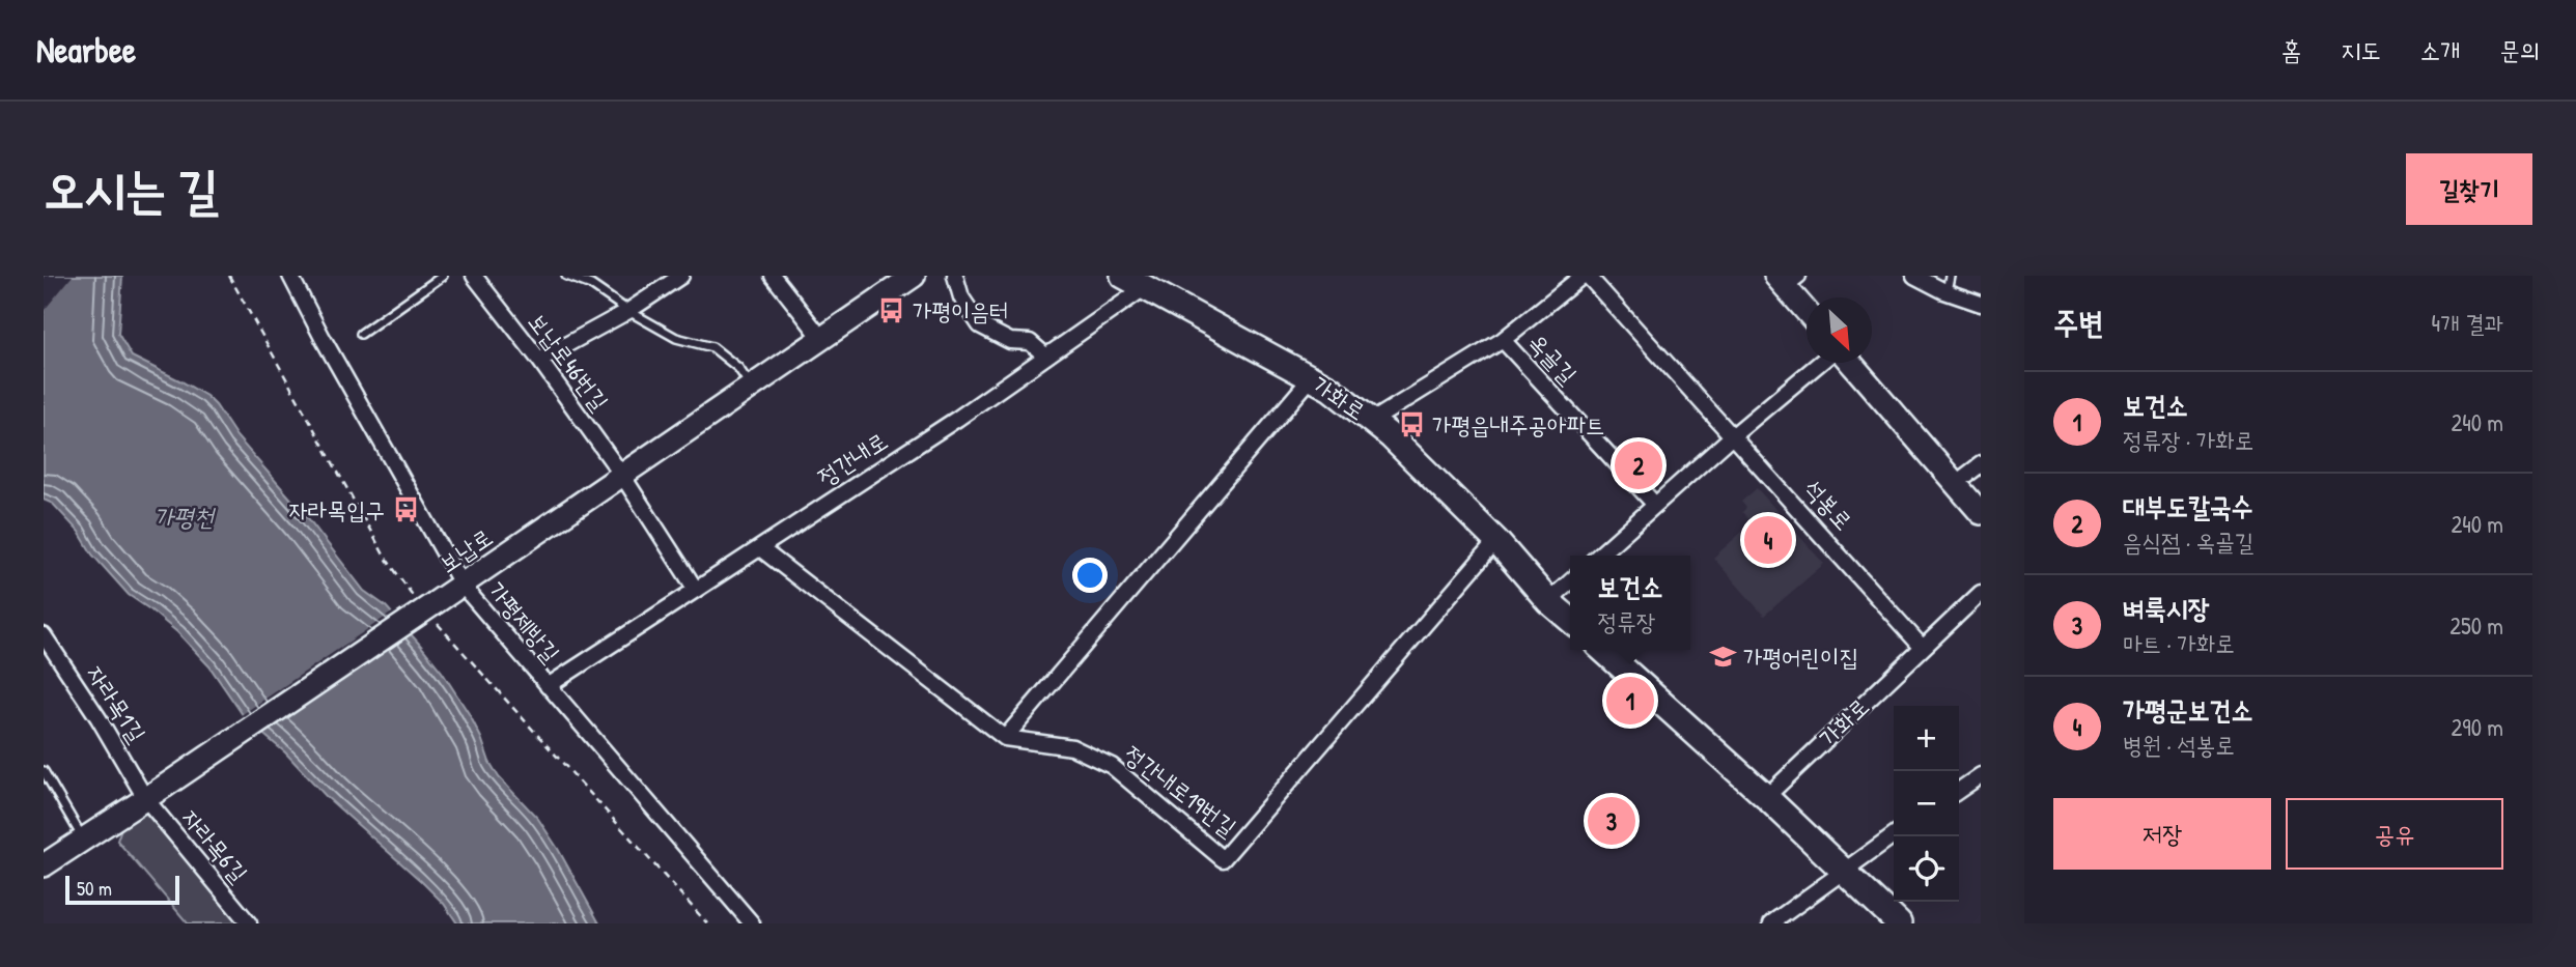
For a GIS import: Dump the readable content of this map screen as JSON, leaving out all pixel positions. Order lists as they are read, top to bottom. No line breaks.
{"streets":{"main road":["가화로"],"street":["옥골길","보납로46번길","정간내로","석봉로","보납로","가평제방길","자라목1길","정간내로19번길","자라목6길"]},"crossings":[["옥골길","가화로"],["옥골길","석봉로"],["보납로46번길","보납로"],["가화로","정간내로"],["가화로","석봉로"],["가화로","정간내로19번길"],["정간내로","가평제방길"],["정간내로","정간내로19번길"],["보납로","가평제방길"],["보납로","자라목1길"],["보납로","자라목6길"],["자라목1길","자라목6길"]],"water":["가평천"],"places":{"bus stop":["가평이음터","가평읍내주공아파트","자라목입구"],"school or university":["가평어린이집"]},"scale_bar":"50 m","north":"bottom right","page":{"header":"Nearbee","nav":["홈","지도","소개","문의"],"buttons":["길찾기",["저장","공유"]],"title":"오시는 길","heading":["주변","4개 결과"],"list":[{"mark":"1","name":"보건소","note":"정류장 · 가화로","value":"240 m"},{"mark":"2","name":"대부도칼국수","note":"음식점 · 옥골길","value":"240 m"},{"mark":"3","name":"벼룩시장","note":"마트 · 가화로","value":"250 m"},{"mark":"4","name":"가평군보건소","note":"병원 · 석봉로","value":"290 m"}],"pins":["2","4","1","3"],"popup":["보건소","정류장"],"map_buttons":["+","−"],"scale":"50 m"}}
